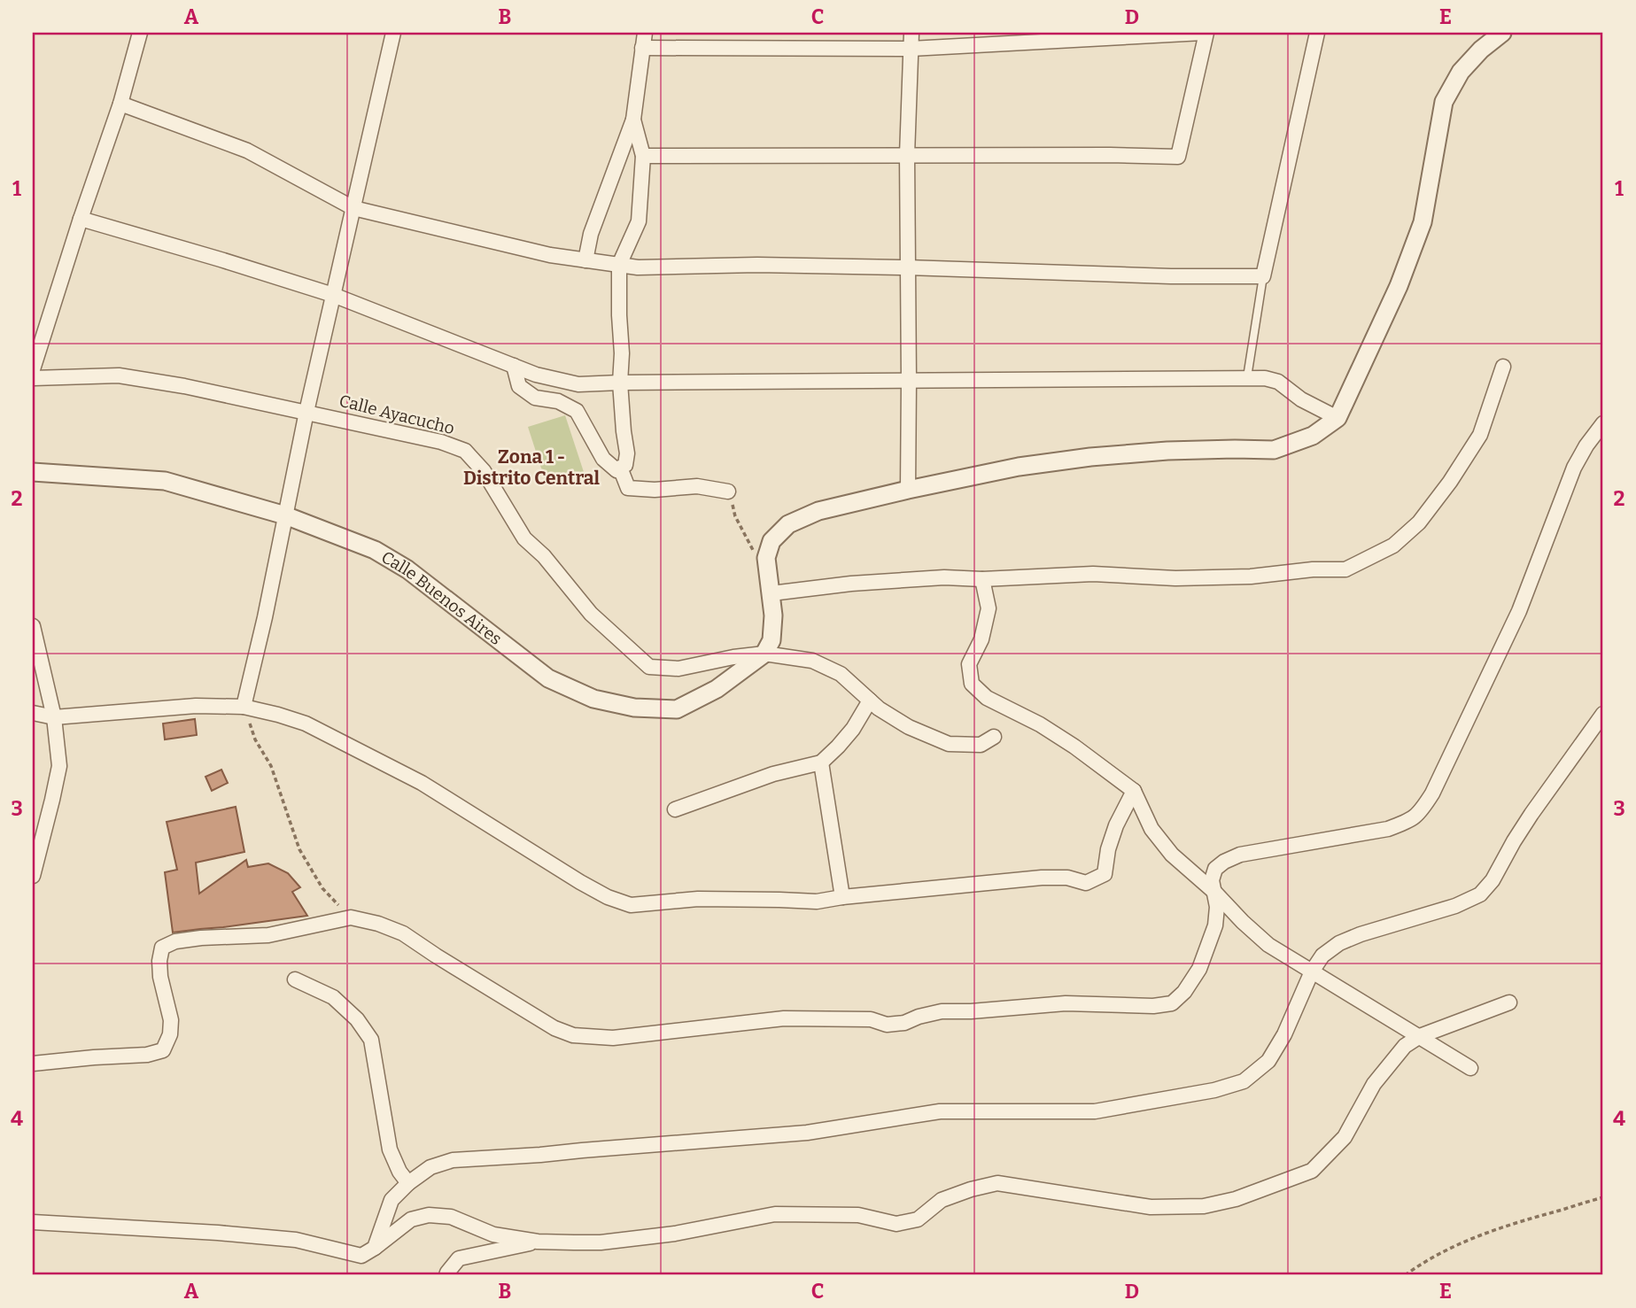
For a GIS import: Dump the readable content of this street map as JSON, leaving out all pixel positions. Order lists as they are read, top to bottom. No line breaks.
{"streets":{"street":["Calle Ayacucho","Calle Buenos Aires"]},"crossings":[["Calle Ayacucho","Calle Buenos Aires"]],"districts":["Zona 1 - Distrito Central"],"grid":{"columns":["A","B","C","D","E"],"rows":["1","2","3","4"]}}
